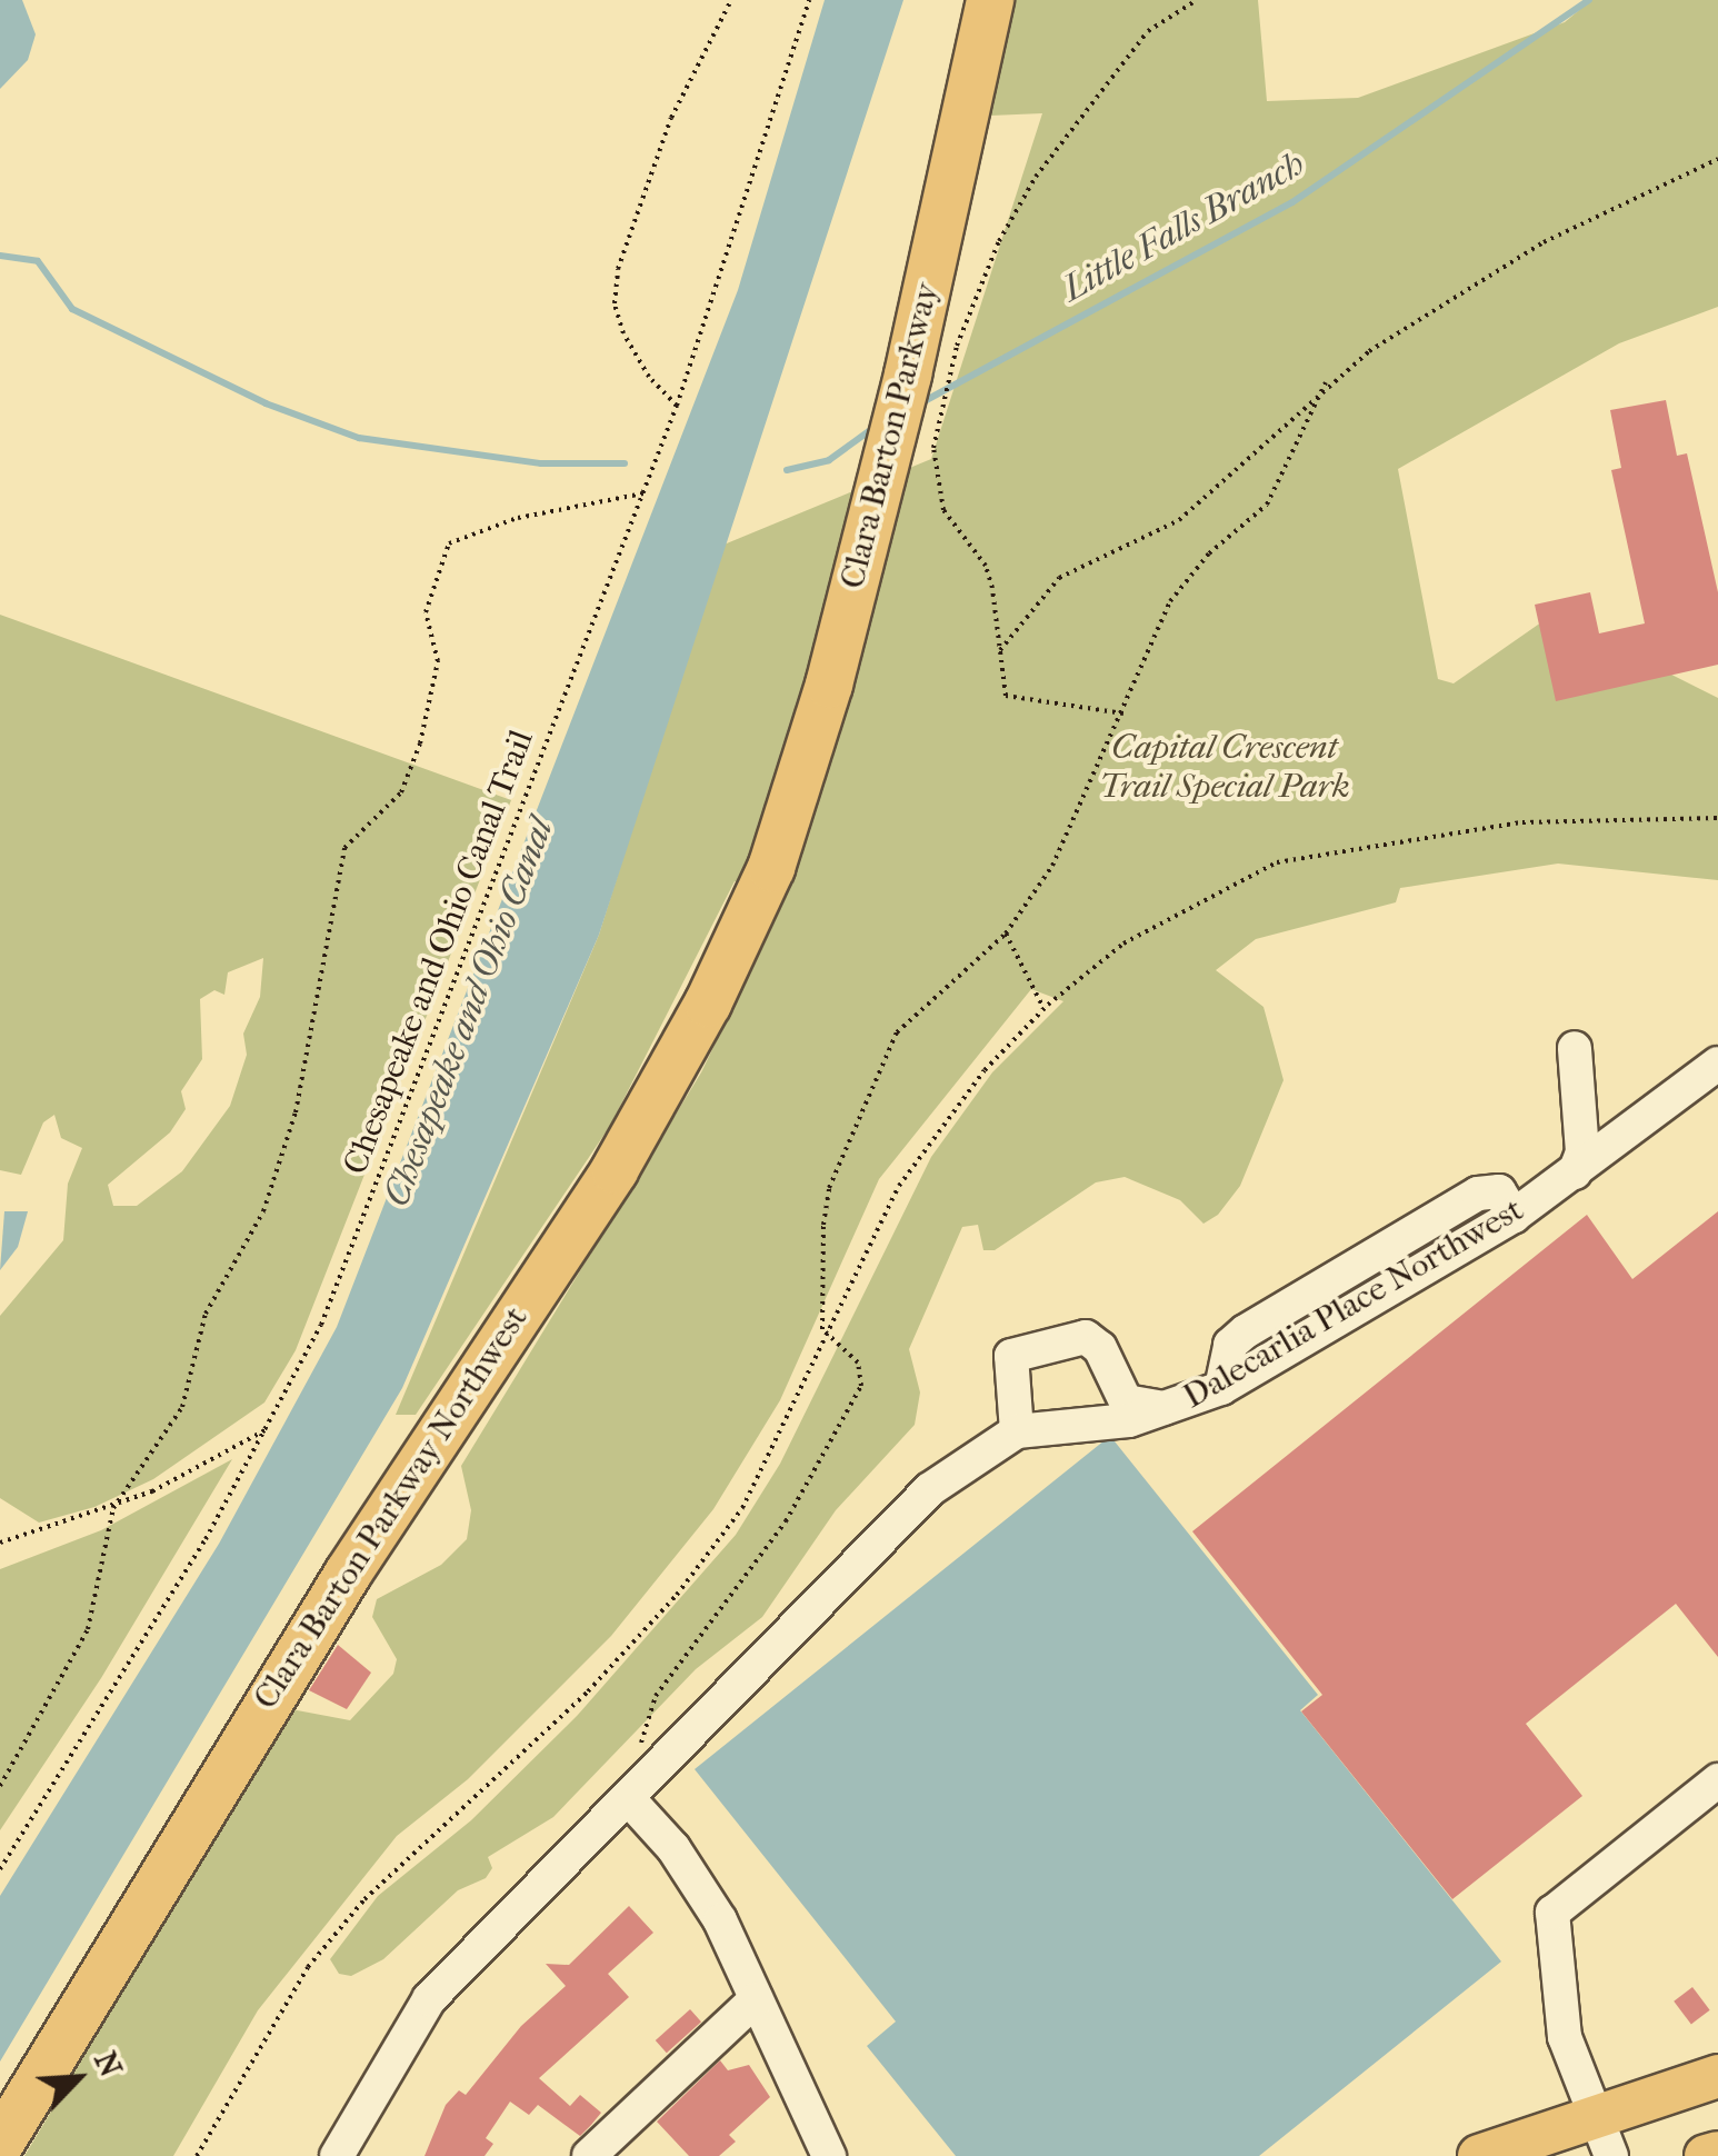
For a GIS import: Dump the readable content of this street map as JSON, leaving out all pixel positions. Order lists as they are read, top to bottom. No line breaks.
{"streets":{"highway":["Clara Barton Parkway","Clara Barton Parkway Northwest"],"street":["Dalecarlia Place Northwest"],"path":["Chesapeake and Ohio Canal Trail"]},"crossings":[["Clara Barton Parkway","Clara Barton Parkway Northwest"]],"water":["Little Falls Branch","Chesapeake and Ohio Canal"],"parks":["Capital Crescent Trail Special Park"],"north":"top right"}
